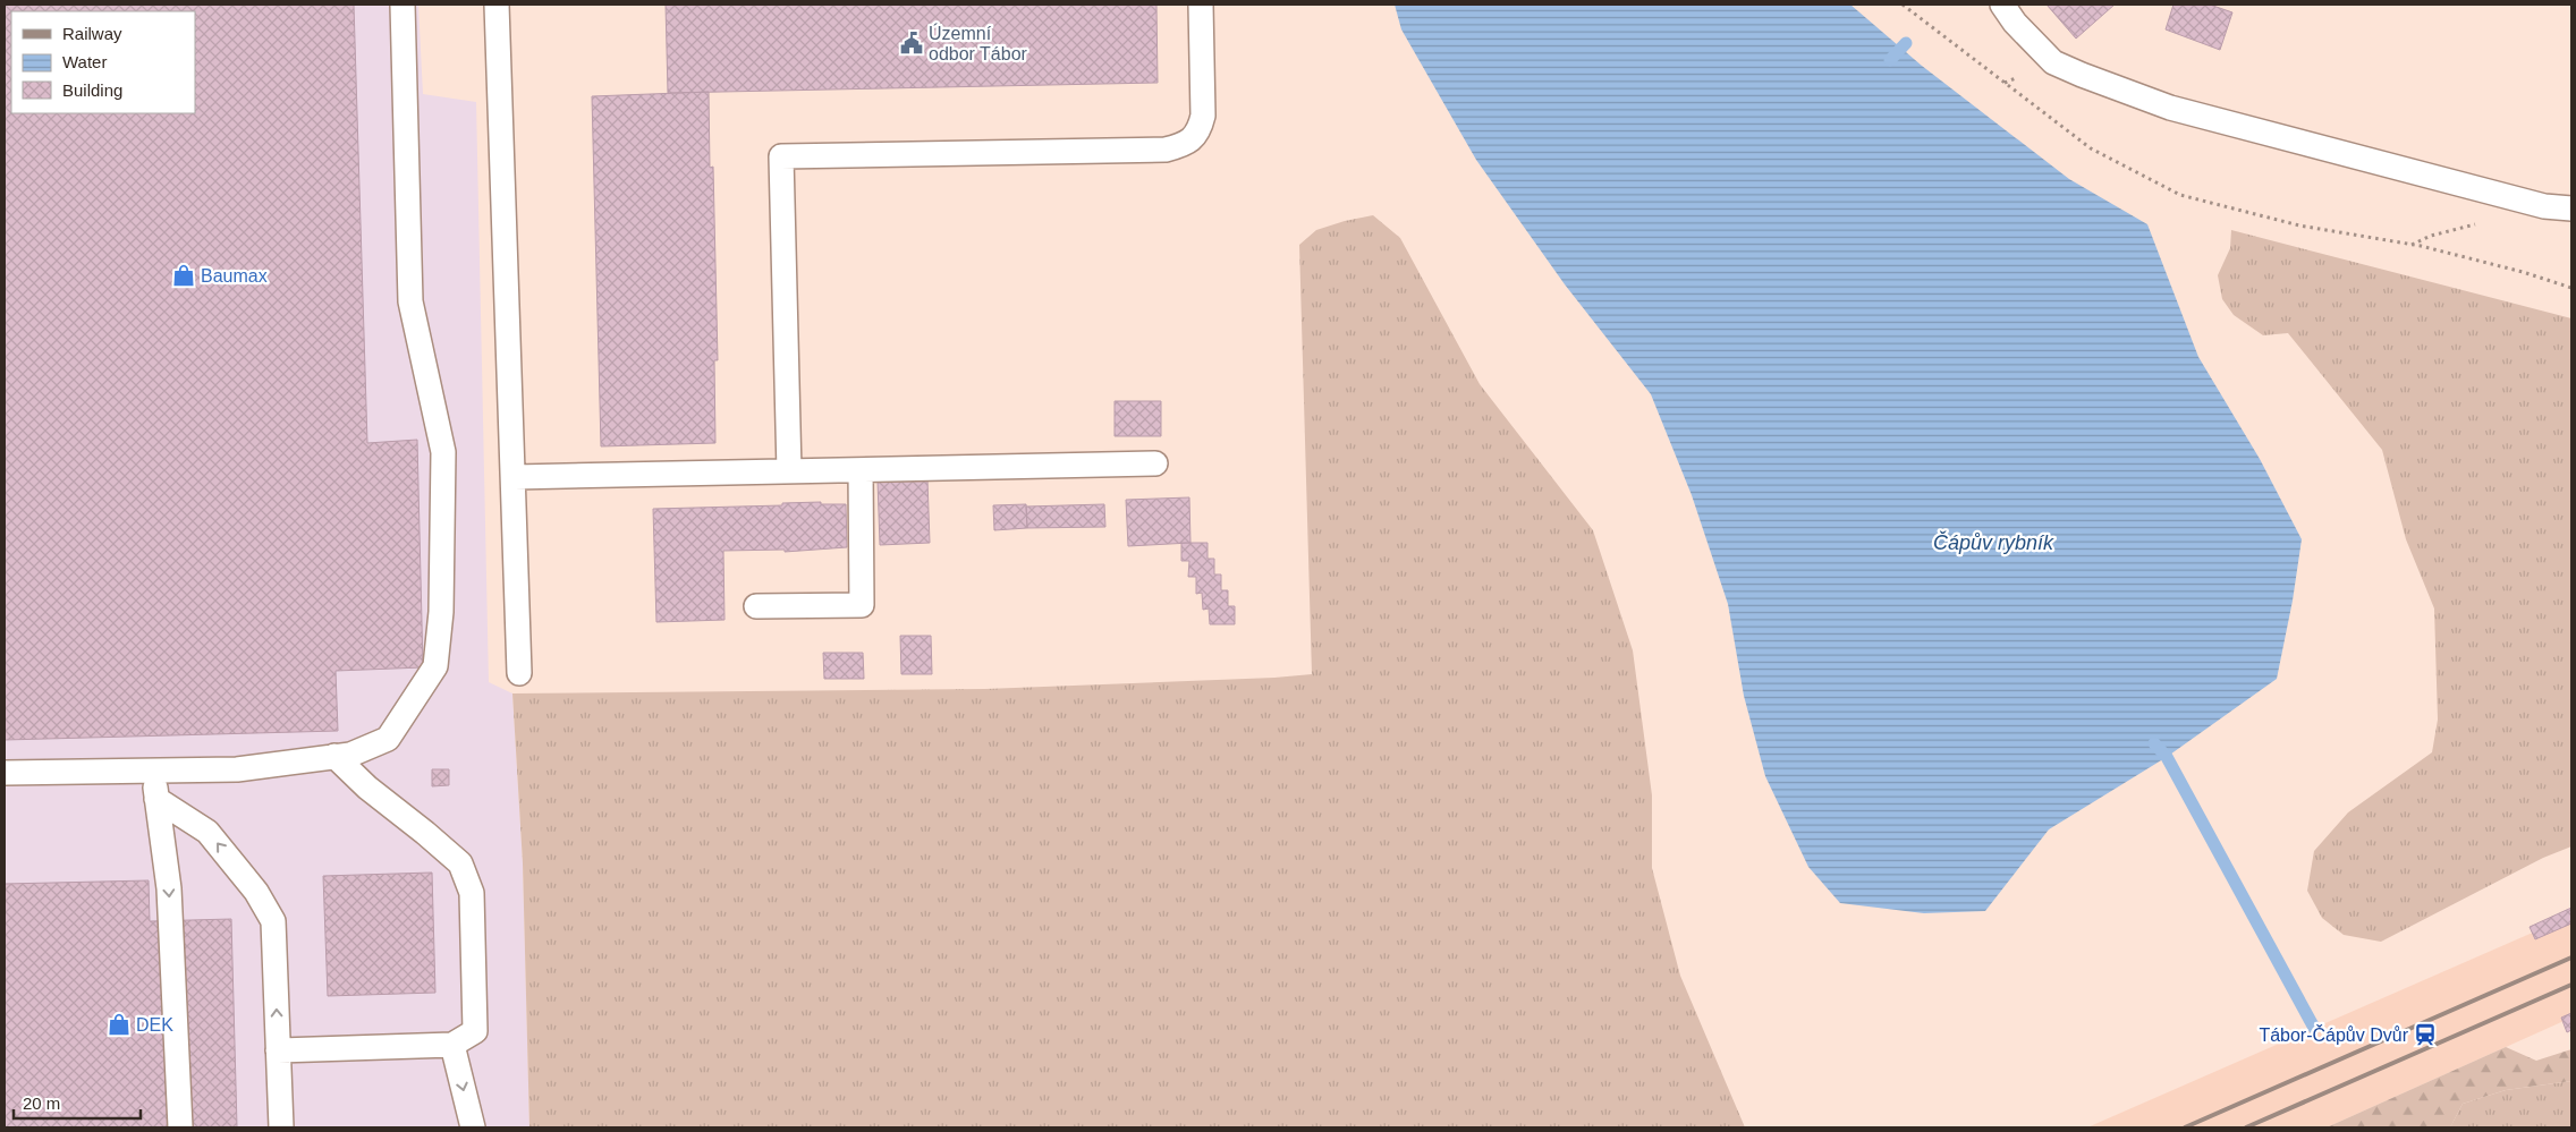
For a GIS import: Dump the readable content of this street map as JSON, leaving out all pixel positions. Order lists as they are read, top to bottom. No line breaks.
{"water":["Čápův rybník"],"places":{"public building":["Územní odbor Tábor"],"shop":["Baumax","DEK"],"station":["Tábor-Čápův Dvůr"]},"legend":["Railway","Water","Building"],"scale_bar":"20 m"}
